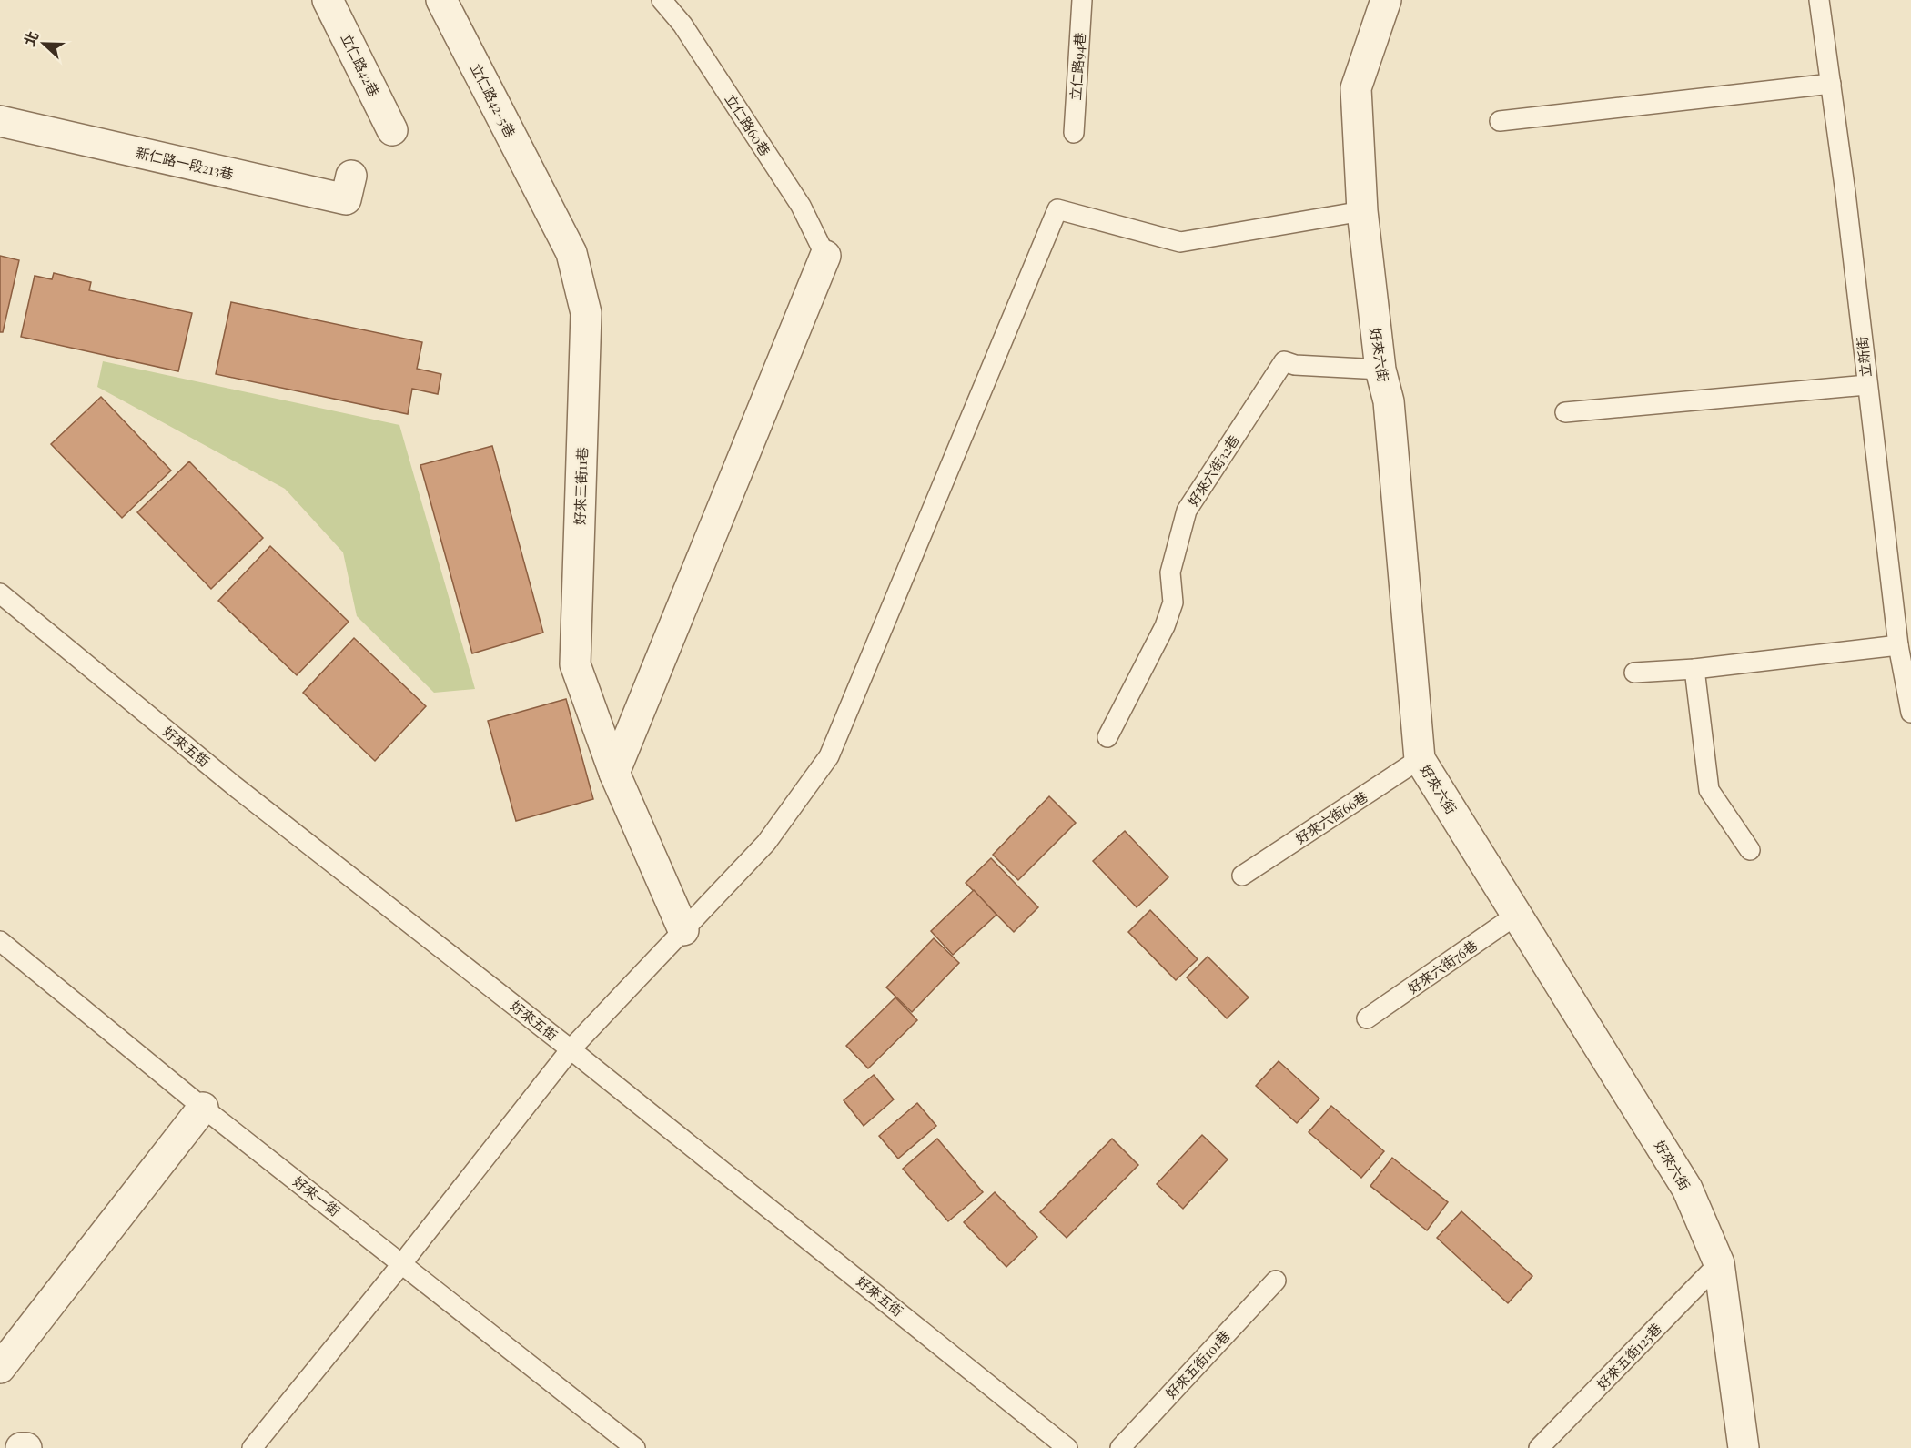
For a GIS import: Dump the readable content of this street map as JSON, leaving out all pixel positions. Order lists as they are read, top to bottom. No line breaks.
{"streets":{"street":["立仁路42巷","立仁路42-5巷","新仁路一段213巷","好來六街","好來三街11巷"],"lane":["立仁路94巷","立仁路60巷","立新街","好來六街32巷","好來五街","好來六街66巷","好來六街76巷","好來一街","好來五街125巷","好來五街101巷"]},"crossings":[["立仁路42-5巷","好來三街11巷"],["好來六街","好來六街32巷"],["好來六街","好來六街66巷"],["好來六街","好來六街76巷"],["好來六街","好來五街125巷"]],"north":"left"}
